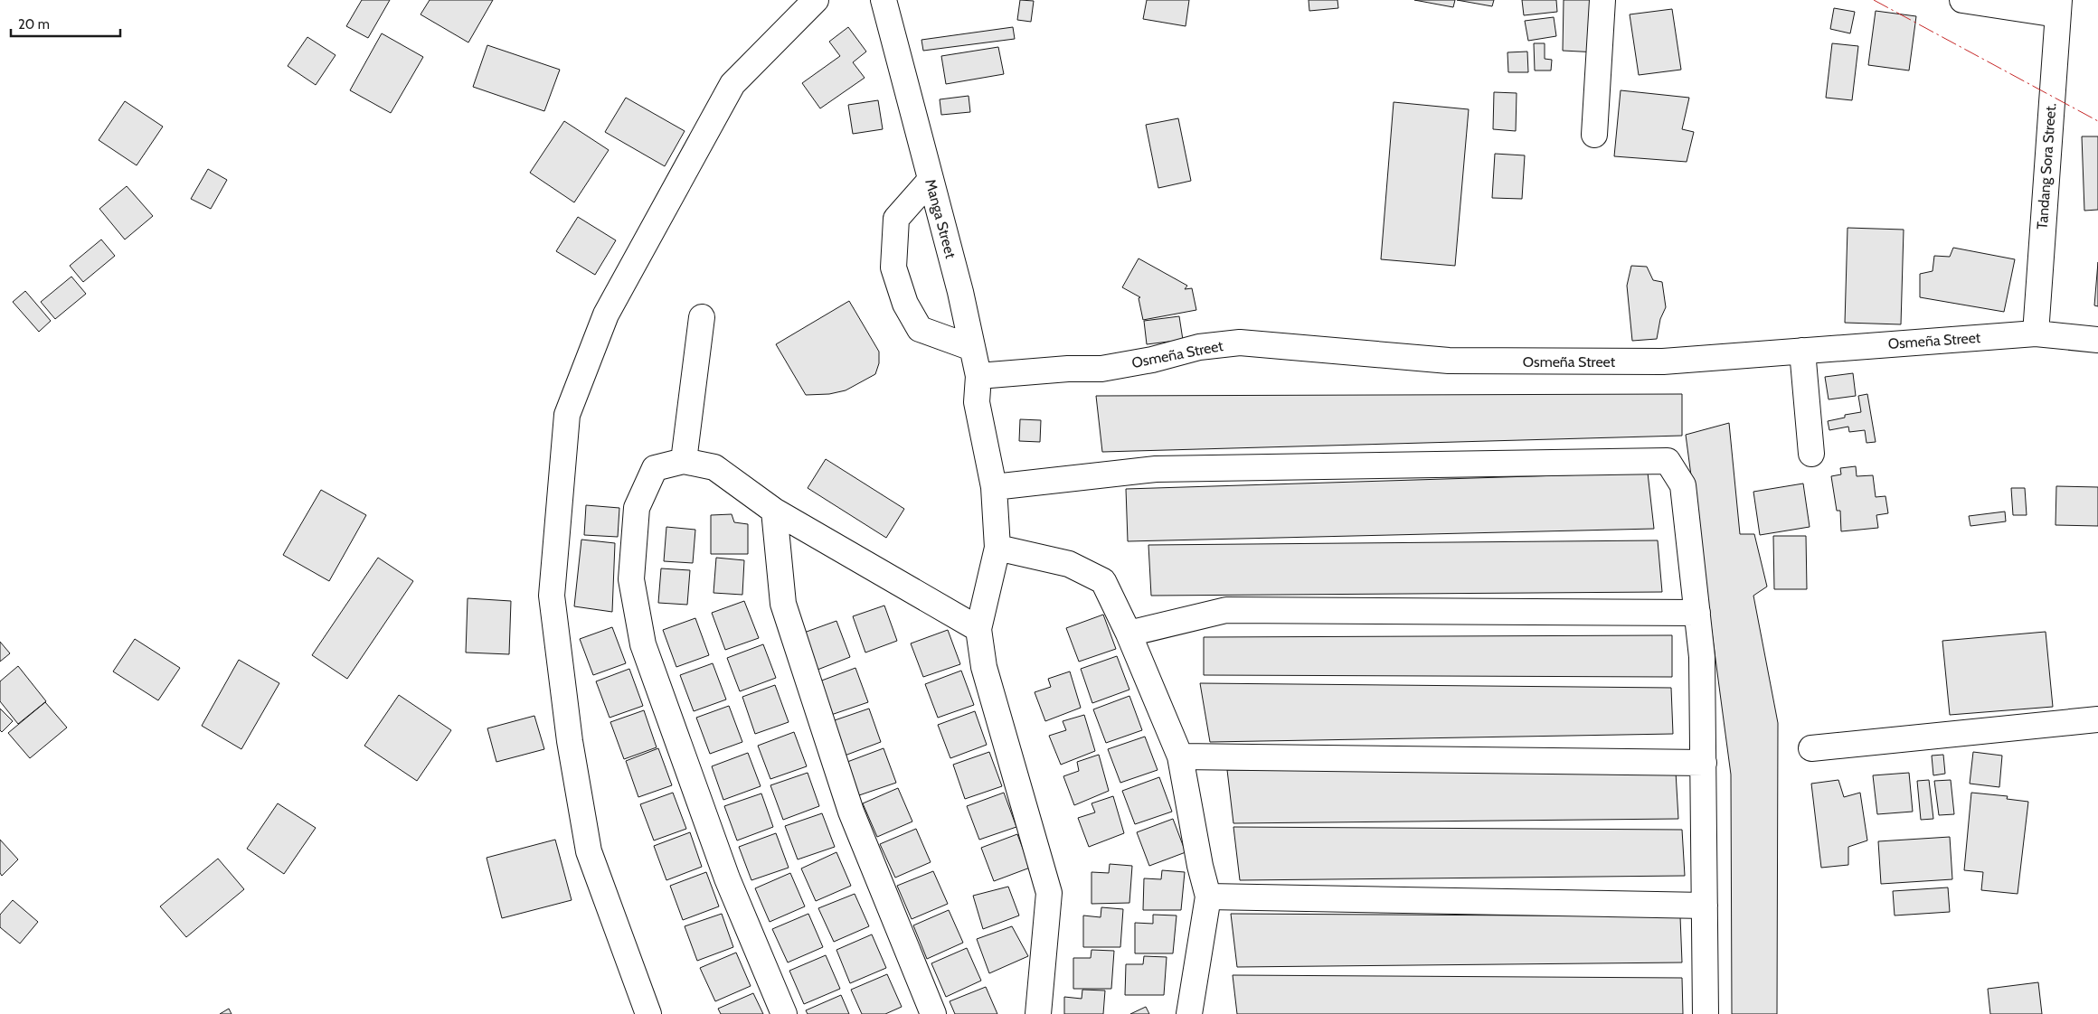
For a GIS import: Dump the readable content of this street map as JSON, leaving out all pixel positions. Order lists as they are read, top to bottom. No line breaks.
{"streets":{"street":["Tandang Sora Street.","Manga Street","Osmeña Street"]},"crossings":[["Tandang Sora Street.","Osmeña Street"],["Manga Street","Osmeña Street"]],"scale_bar":"20 m"}
